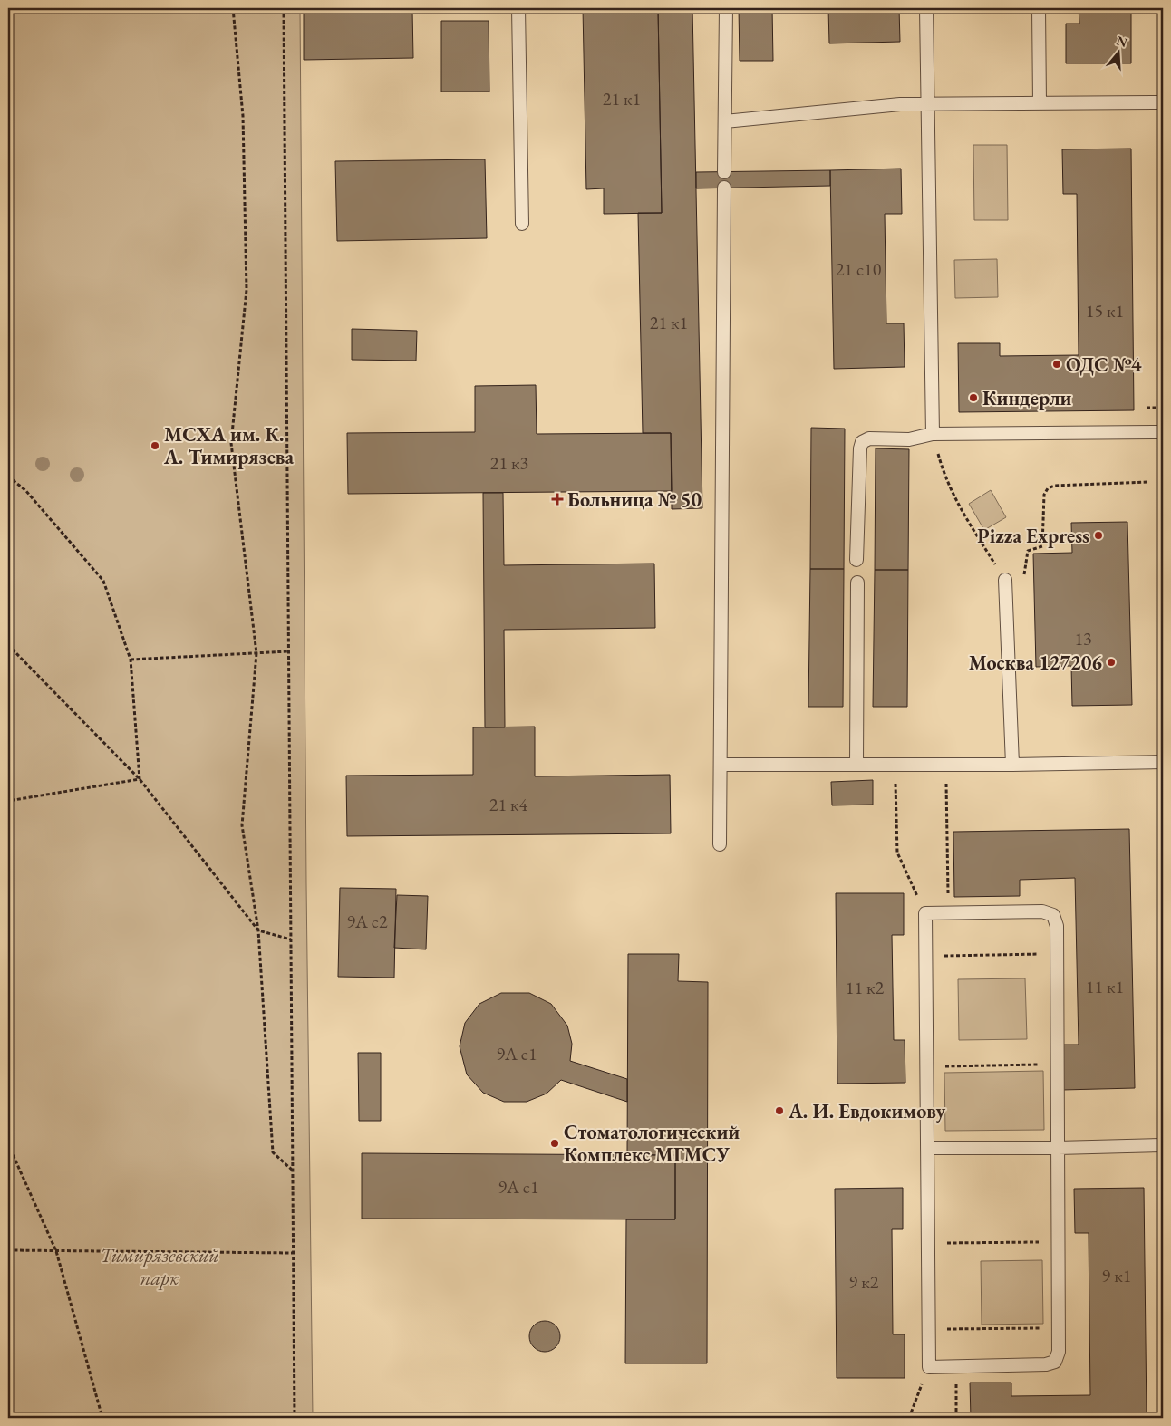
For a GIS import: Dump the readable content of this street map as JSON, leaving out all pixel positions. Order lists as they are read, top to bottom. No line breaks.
{"parks":["Тимирязевский парк"],"places":{"other":["ОДС №4","Киндерли","МСХА им. К. А. Тимирязева","Pizza Express","Москва 127206","А. И. Евдокимову","Стоматологический Комплекс МГМСУ"],"health":["Больница № 50"]},"house_numbers":["21 к1","21 с10","15 к1","21 к1","21 к3","13","21 к4","9А с2","11 к1","11 к2","9А с1","9А с1","9 к1","9 к2"],"north":"top"}
